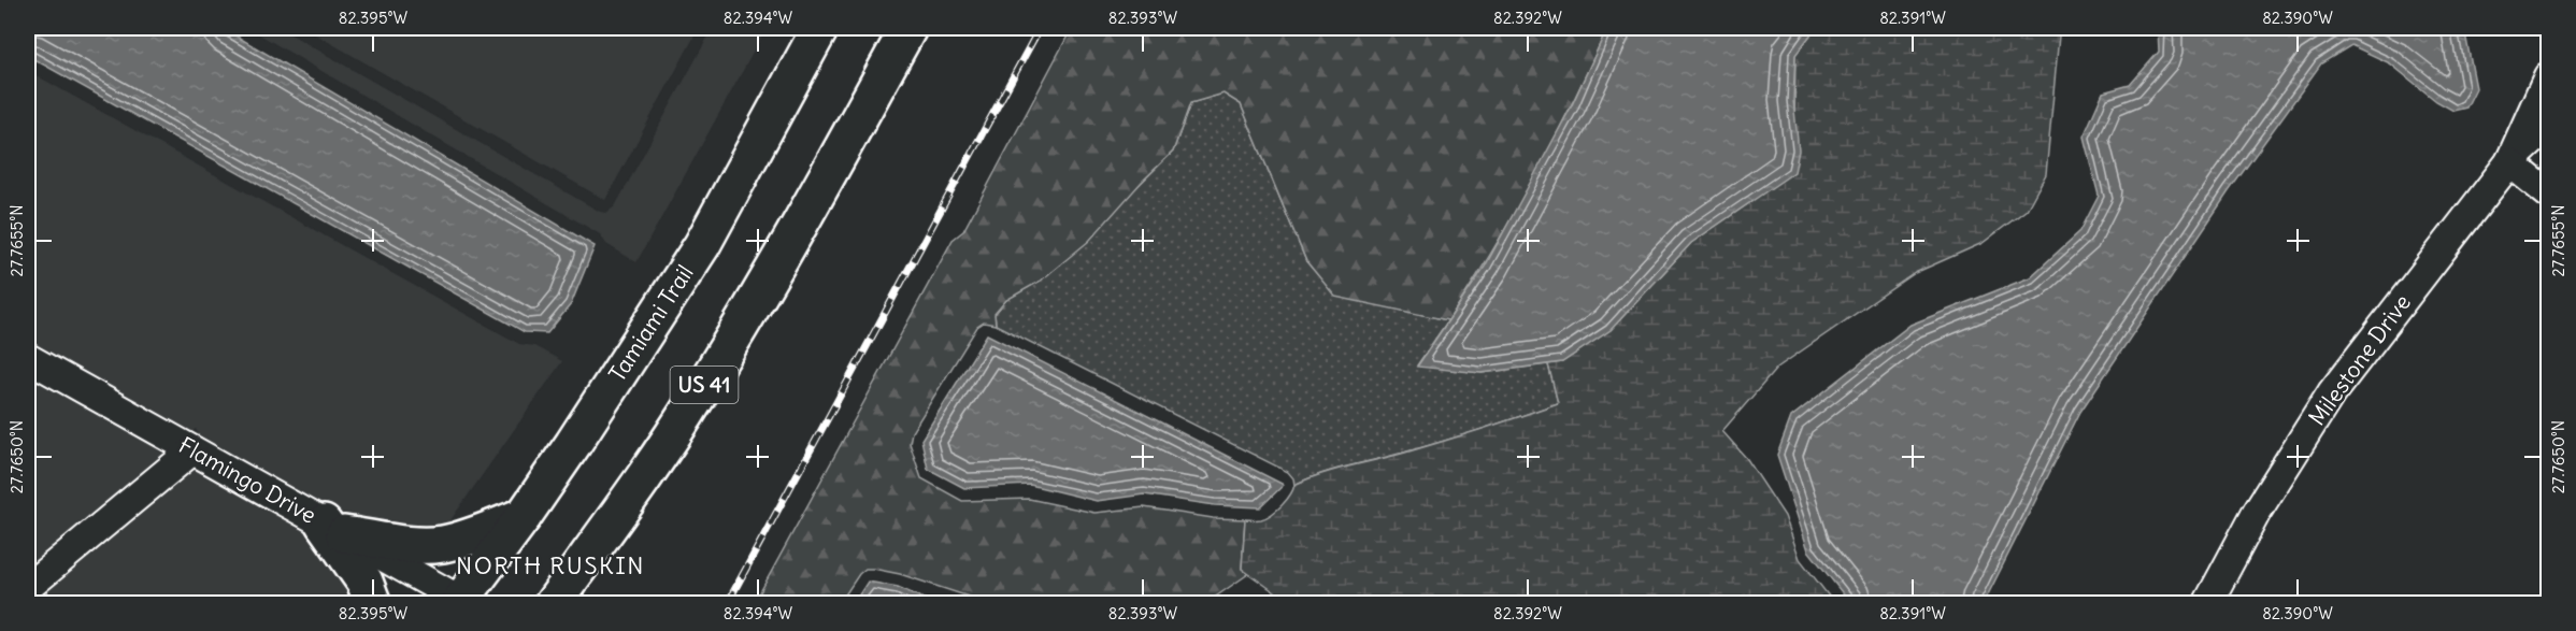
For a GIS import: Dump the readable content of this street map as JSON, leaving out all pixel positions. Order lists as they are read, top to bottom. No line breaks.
{"streets":{"main road":["Tamiami Trail","US 41"],"street":["Milestone Drive","Flamingo Drive"]},"crossings":[["Tamiami Trail","Flamingo Drive"]],"districts":["NORTH RUSKIN"],"coordinates":["82.395°W","82.394°W","82.393°W","82.392°W","82.391°W","82.390°W","27.7655°N","27.7650°N"]}
